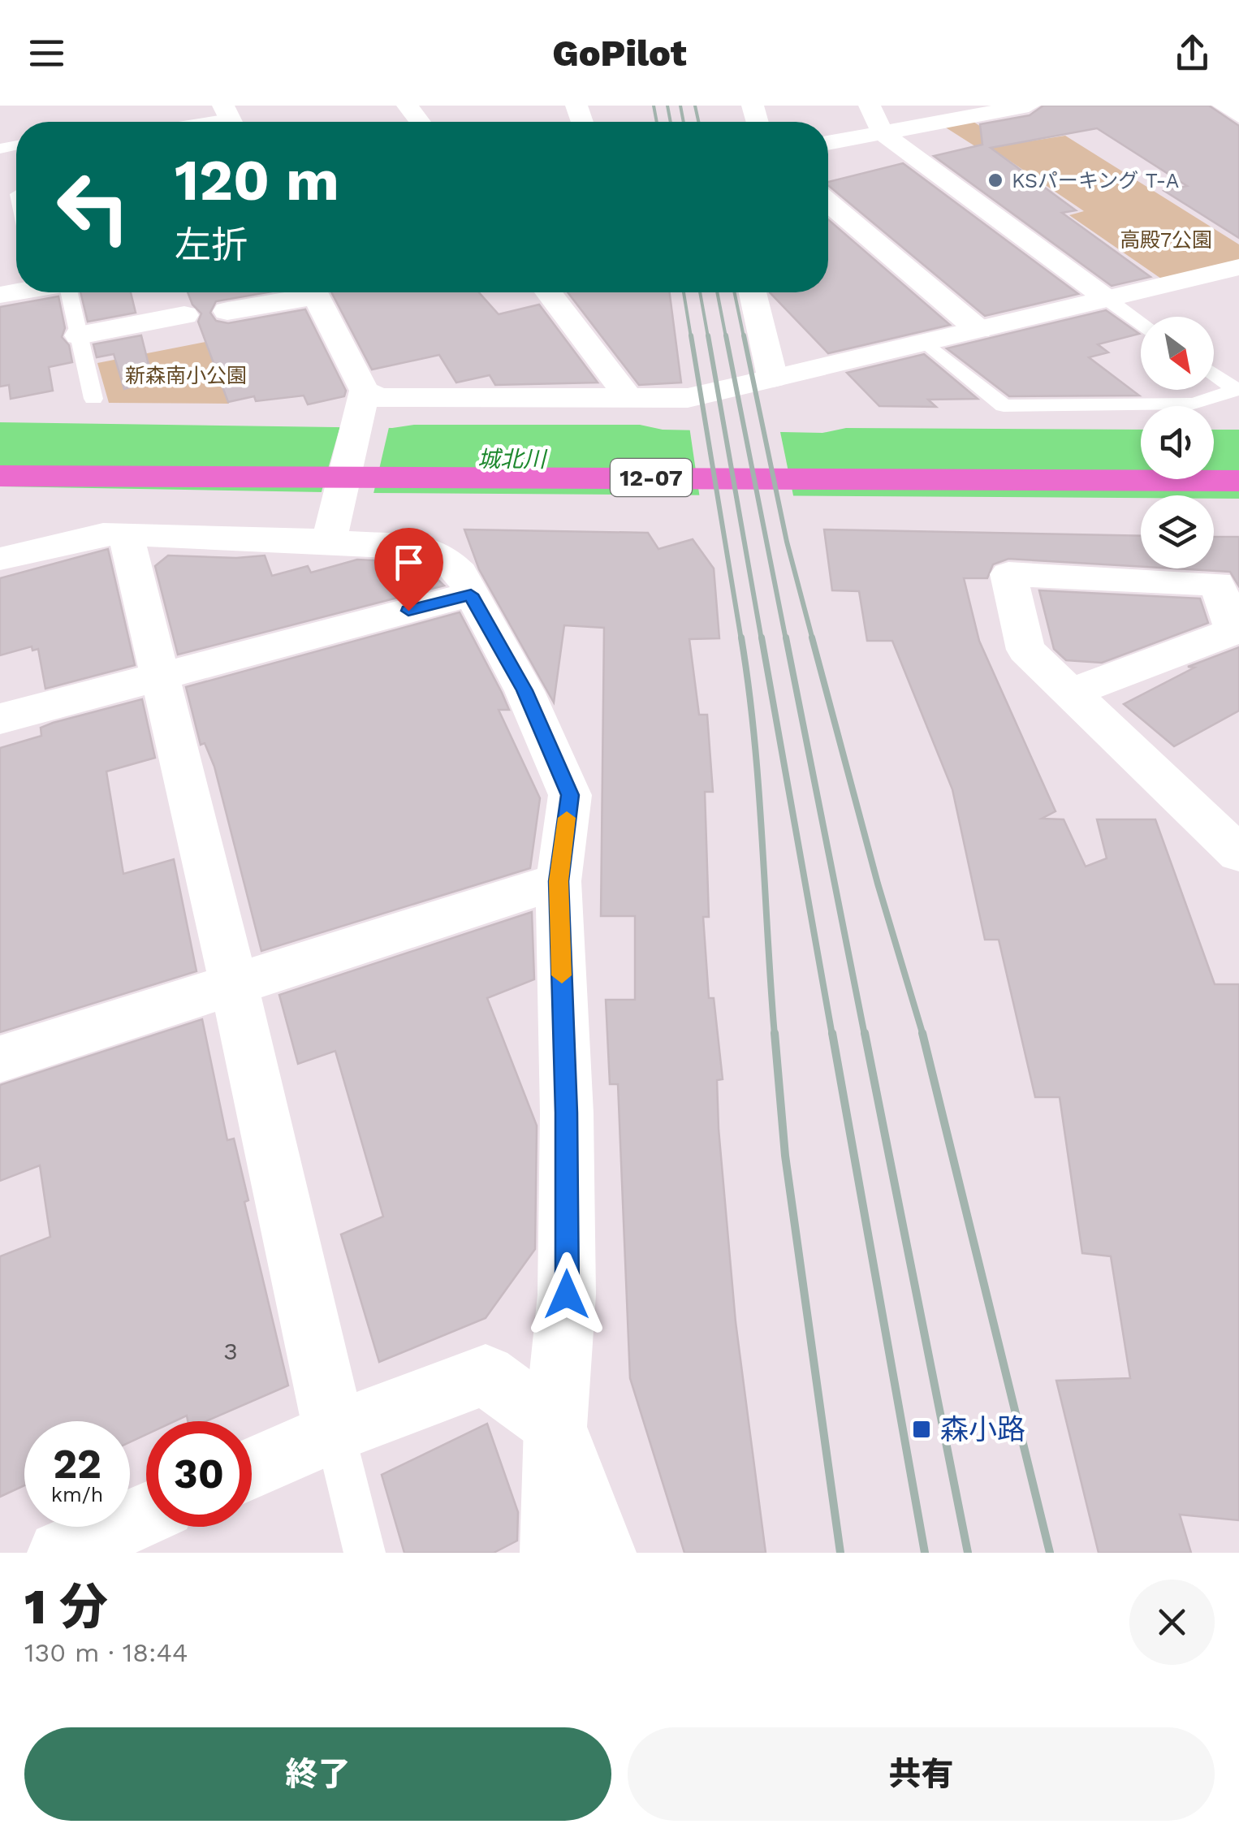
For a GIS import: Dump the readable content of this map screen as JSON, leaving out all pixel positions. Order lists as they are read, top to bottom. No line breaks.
{"streets":{"highway":["12-07"]},"water":["城北川"],"parks":["高殿7公園","新森南小公園"],"places":{"other":["KSパーキング T-A"],"transit":["森小路"]},"house_numbers":["3"],"north":"bottom right","page":{"header":"GoPilot","turn":["120 m","左折"],"speed":"22 km/h","limit":"30","heading":["1 分","130 m · 18:44"],"buttons":["終了","共有"]}}
